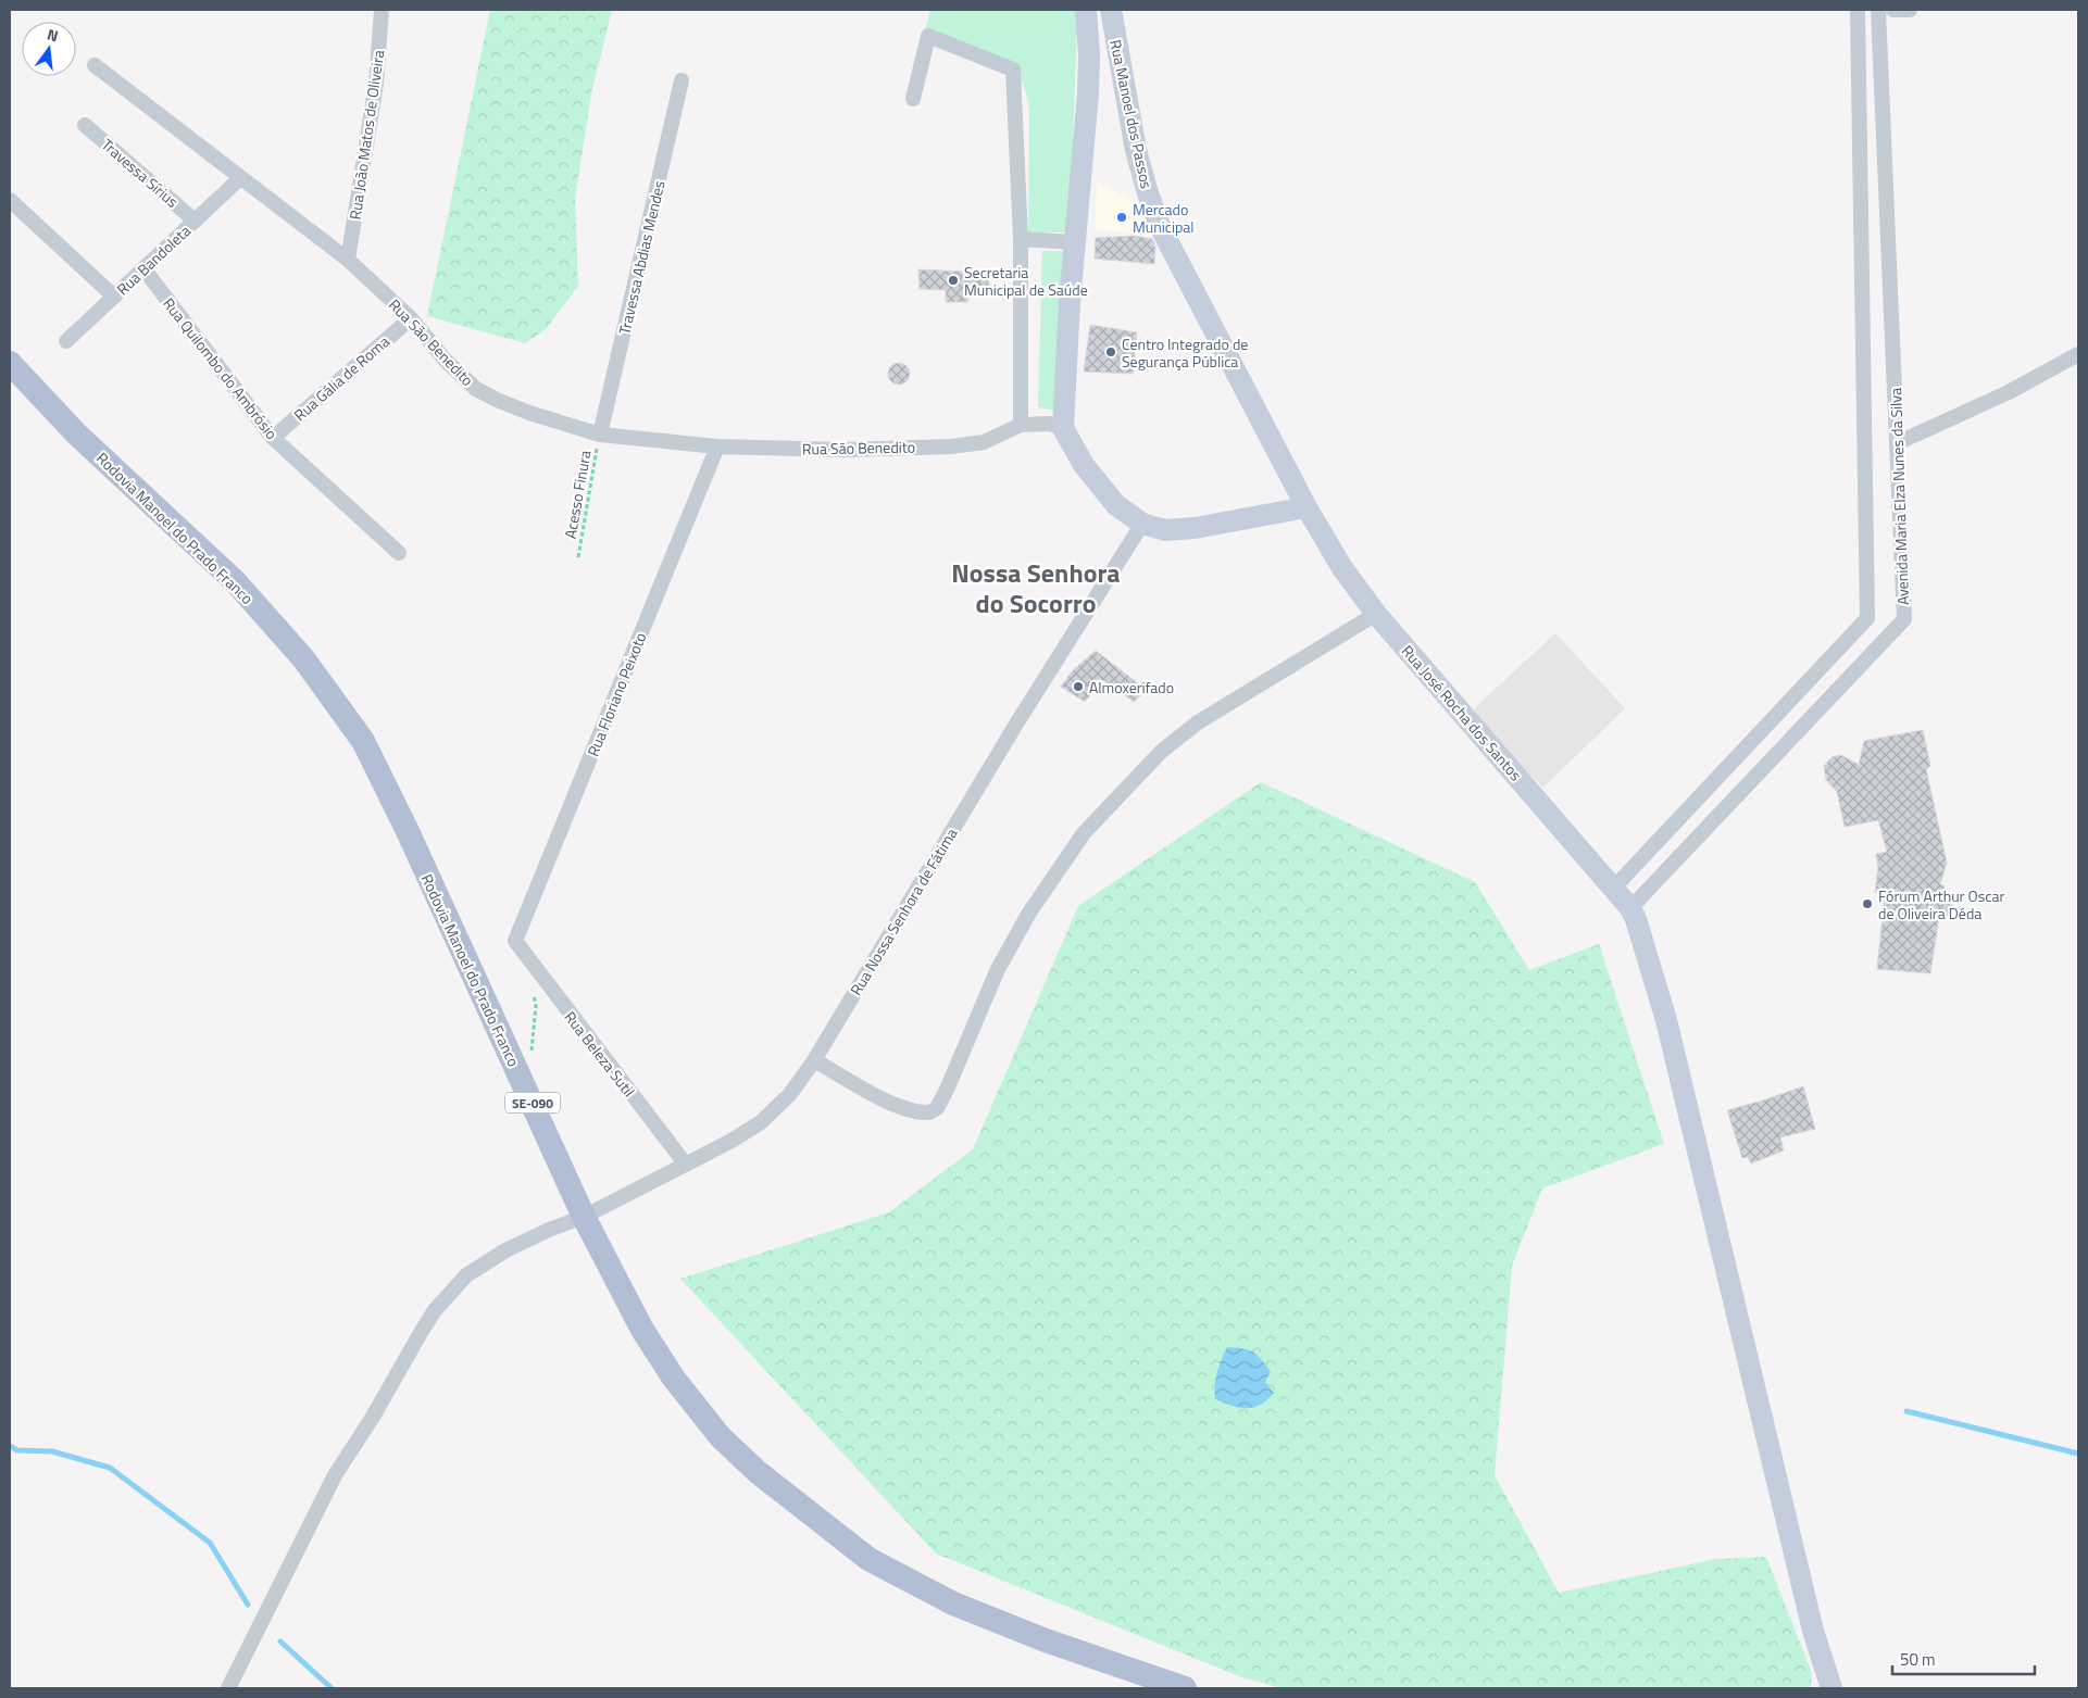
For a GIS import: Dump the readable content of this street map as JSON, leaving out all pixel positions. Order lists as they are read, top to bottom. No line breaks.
{"streets":{"main road":["Rodovia Manoel do Prado Franco","SE-090"],"street":["Rua Manoel dos Passos","Rua João Matos de Oliveira","Travessa Sírius","Travessa Abdias Mendes","Rua Bandoleta","Rua São Benedito","Rua Quilombo do Ambrósio","Rua Gália de Roma","Avenida Maria Elza Nunes da Silva","Rua Floriano Peixoto","Rua José Rocha dos Santos","Rua Nossa Senhora de Fátima","Rua Beleza Sutil"],"path":["Acesso Finura"]},"crossings":[["Rua Manoel dos Passos","Rua José Rocha dos Santos"],["Rua João Matos de Oliveira","Rua São Benedito"],["Travessa Sírius","Rua Bandoleta"],["Travessa Abdias Mendes","Rua São Benedito"],["Travessa Abdias Mendes","Acesso Finura"],["Rua Bandoleta","Rua São Benedito"],["Rua Bandoleta","Rua Quilombo do Ambrósio"],["Rua São Benedito","Rua Gália de Roma"],["Rua São Benedito","Acesso Finura"],["Rua São Benedito","Rua Floriano Peixoto"],["Rua Quilombo do Ambrósio","Rua Gália de Roma"],["Avenida Maria Elza Nunes da Silva","Rua José Rocha dos Santos"],["Rodovia Manoel do Prado Franco","Rua Nossa Senhora de Fátima"],["Rua Floriano Peixoto","Rua Beleza Sutil"],["Rua Nossa Senhora de Fátima","Rua Beleza Sutil"]],"districts":["Nossa Senhora do Socorro"],"places":["Mercado Municipal","Secretaria Municipal de Saúde","Centro Integrado de Segurança Pública","Almoxerifado","Fórum Arthur Oscar de Oliveira Déda"],"scale_bar":"50 m","north":"top"}
